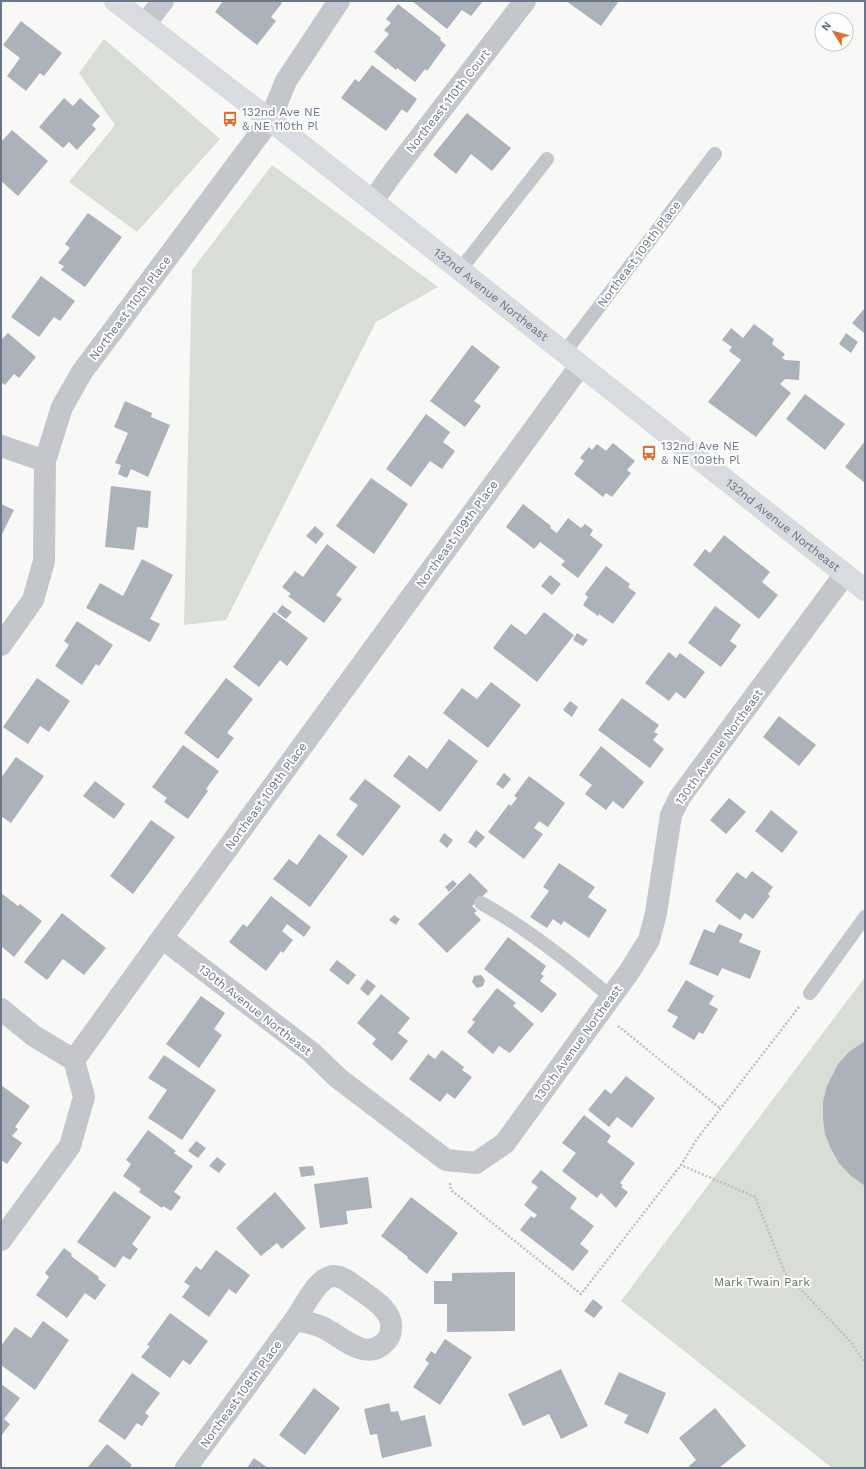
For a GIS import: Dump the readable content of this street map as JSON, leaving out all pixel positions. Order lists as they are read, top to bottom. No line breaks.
{"streets":{"street":["Northeast 110th Court","Northeast 109th Place","132nd Avenue Northeast","Northeast 110th Place","130th Avenue Northeast","Northeast 108th Place"]},"crossings":[["Northeast 110th Court","132nd Avenue Northeast"],["Northeast 109th Place","132nd Avenue Northeast"],["Northeast 109th Place","130th Avenue Northeast"],["132nd Avenue Northeast","Northeast 110th Place"],["132nd Avenue Northeast","130th Avenue Northeast"]],"parks":["Mark Twain Park"],"places":{"bus stop":["132nd Ave NE & NE 110th Pl","132nd Ave NE & NE 109th Pl"]},"north":"top left"}
